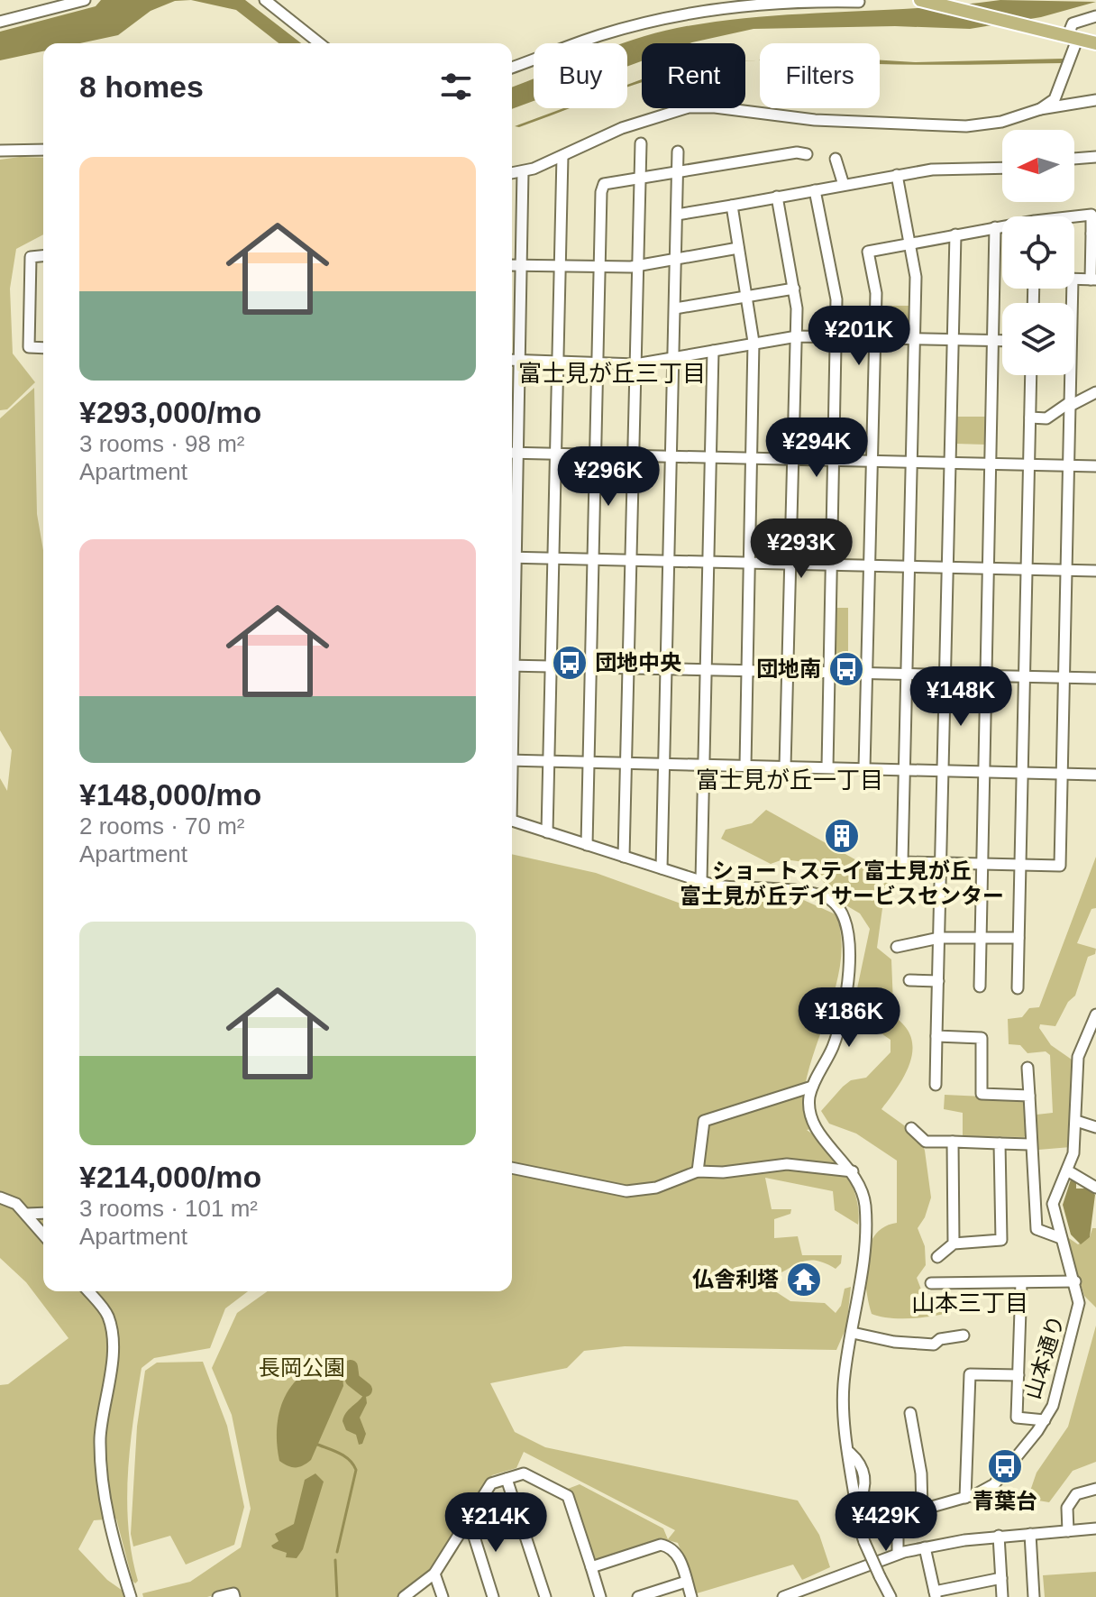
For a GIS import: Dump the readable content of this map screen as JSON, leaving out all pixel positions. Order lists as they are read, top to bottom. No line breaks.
{"streets":{"street":["山本通り"]},"districts":["富士見が丘三丁目","富士見が丘一丁目","山本三丁目"],"parks":["長岡公園"],"places":{"bus stop":["団地中央","団地南","青葉台"],"building":["ショートステイ富士見が丘 富士見が丘デイサービスセンター"],"temple":["仏舎利塔"]},"north":"left","page":{"chip":["Buy","Rent","Filters"],"heading":"8 homes","list":[{"name":"¥293,000/mo","note":"3 rooms · 98 m² · Apartment"},{"name":"¥148,000/mo","note":"2 rooms · 70 m² · Apartment"},{"name":"¥214,000/mo","note":"3 rooms · 101 m² · Apartment"}],"price":["¥201K","¥294K","¥296K","¥293K","¥148K","¥186K","¥429K","¥214K"]}}
